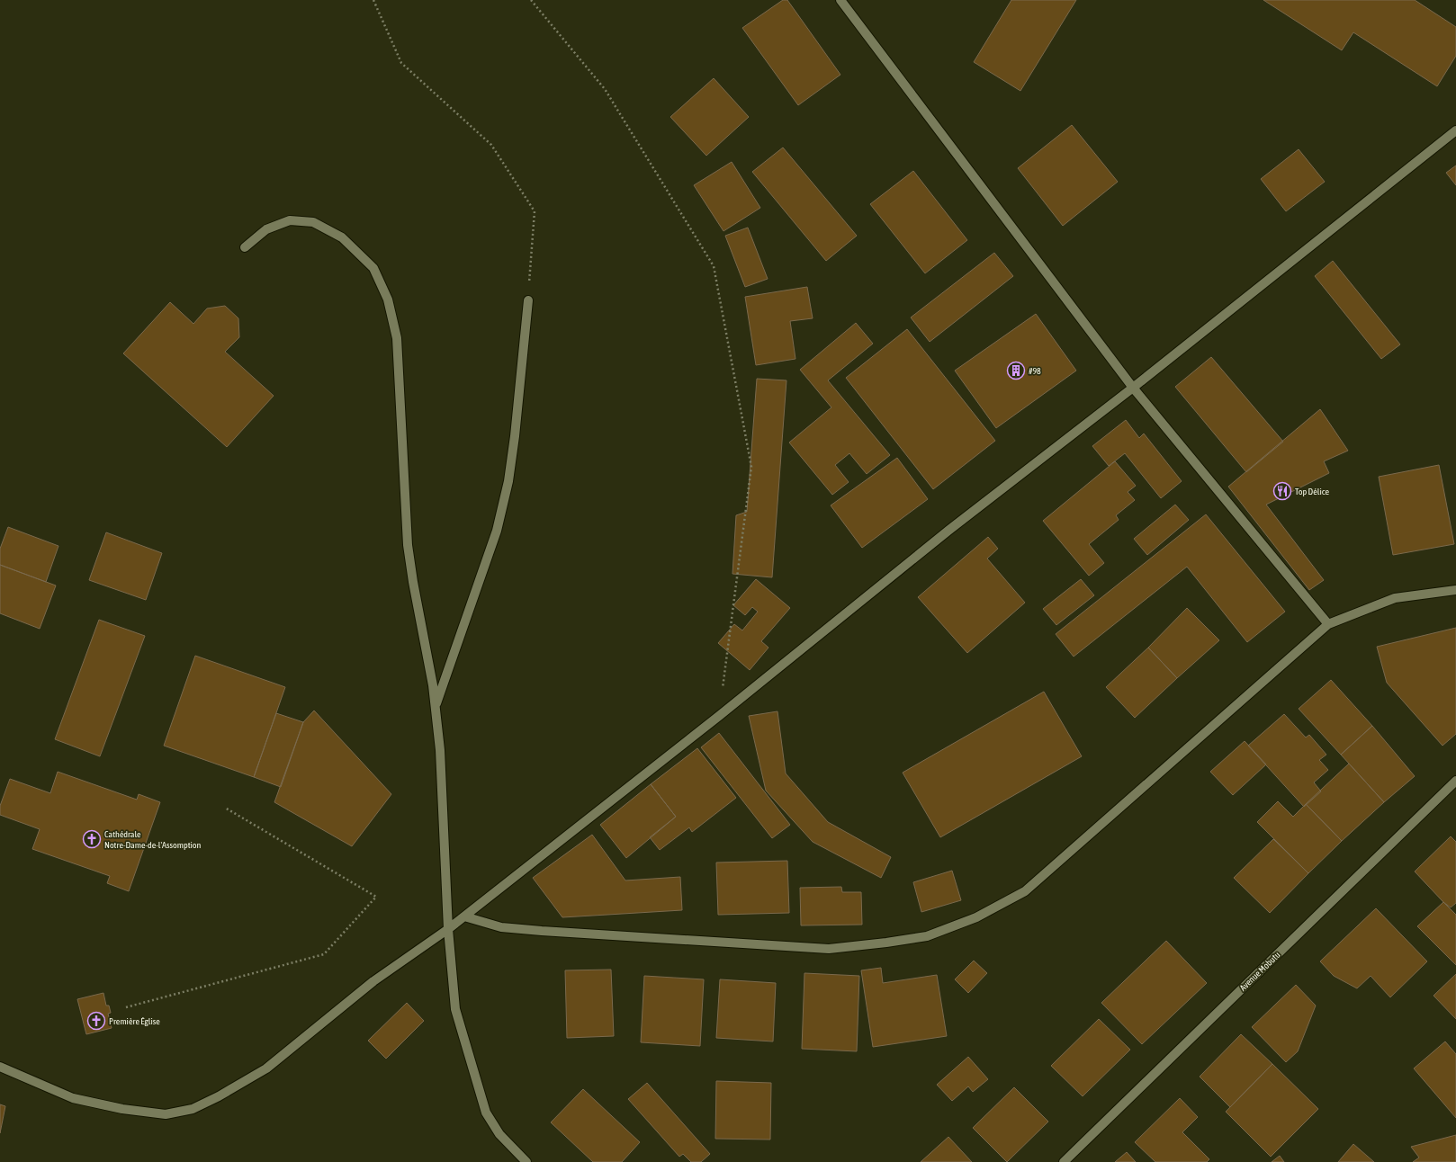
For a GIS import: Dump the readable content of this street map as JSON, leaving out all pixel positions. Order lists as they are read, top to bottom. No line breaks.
{"streets":{"street":["Avenue Mobutu"]},"places":{"building":["#98"],"restaurant":["Top Délice"],"church":["Cathédrale Notre-Dame-de-l'Assomption","Première Église"]}}
